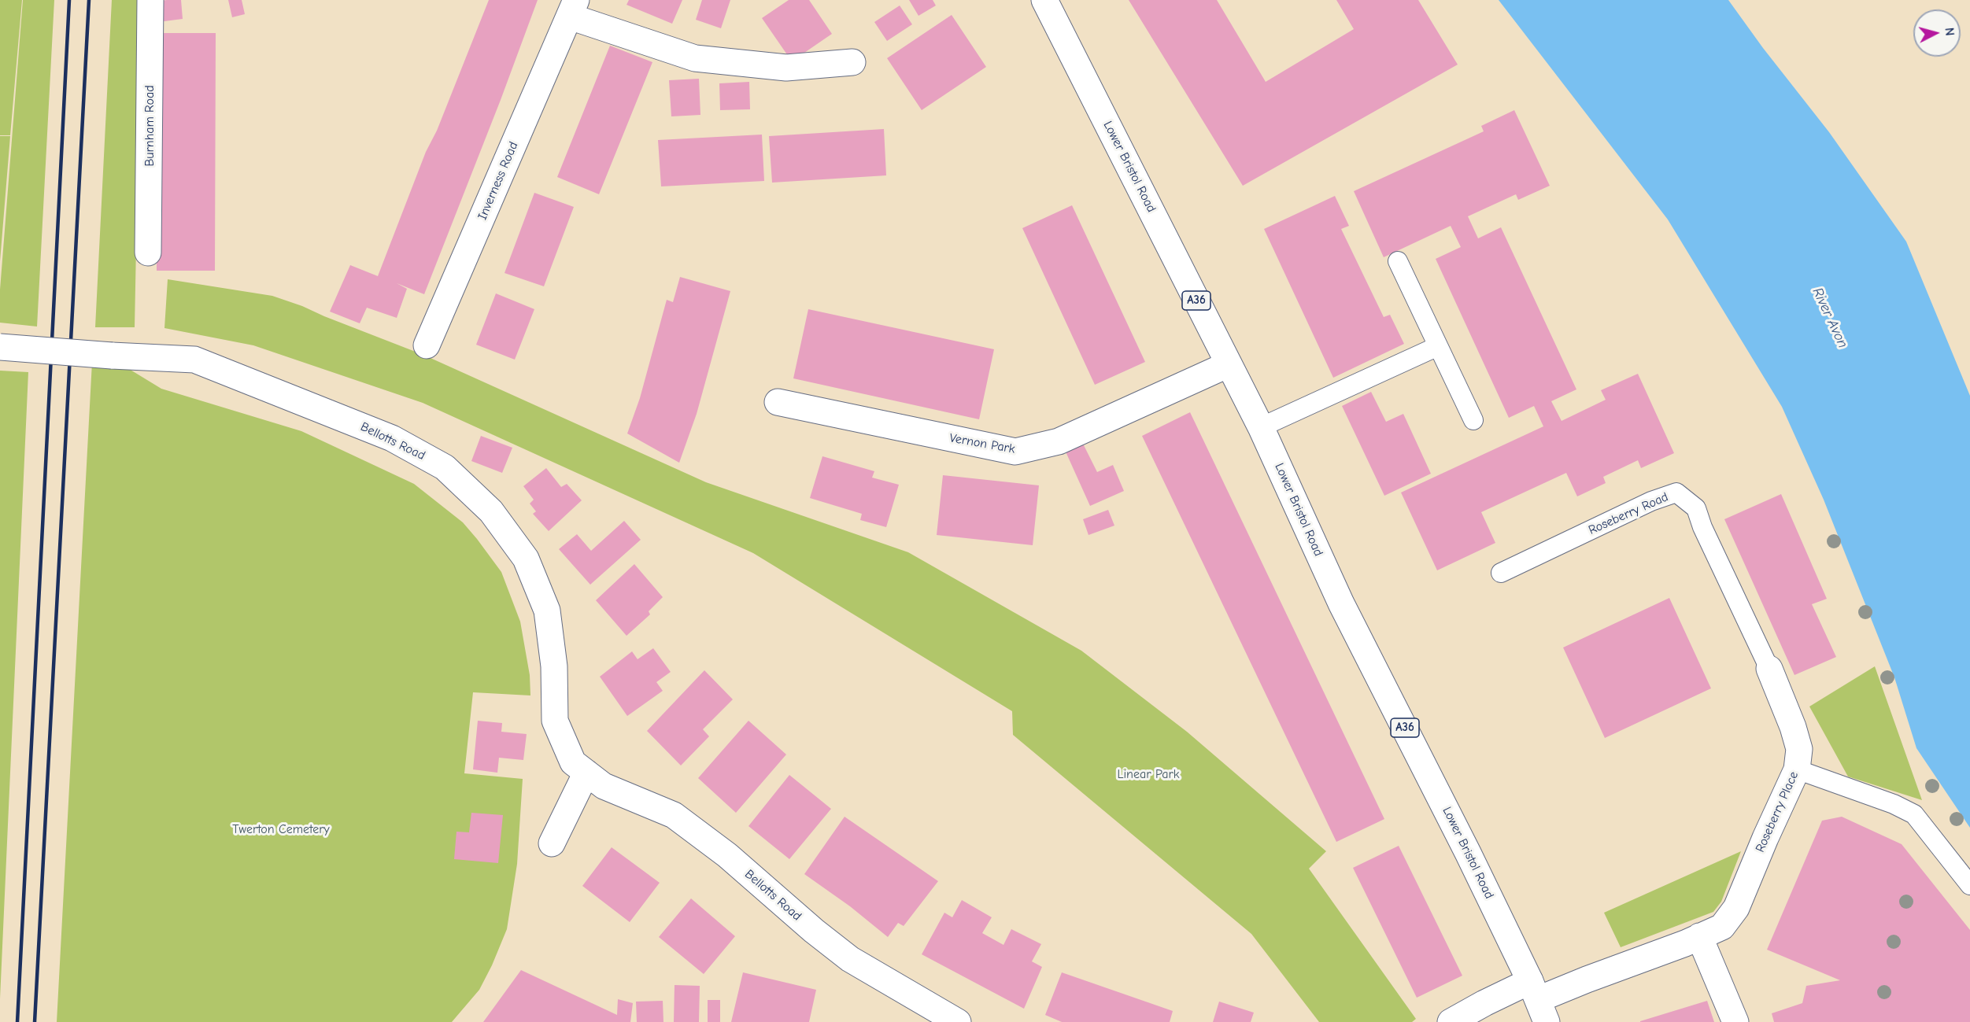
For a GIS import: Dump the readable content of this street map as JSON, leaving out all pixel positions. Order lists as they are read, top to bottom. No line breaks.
{"streets":{"main road":["Burnham Road","Lower Bristol Road","Inverness Road","A36","Bellotts Road","Vernon Park","Roseberry Place"],"lane":["Roseberry Road"]},"crossings":[["Lower Bristol Road","Vernon Park"],["Lower Bristol Road","Roseberry Place"],["Roseberry Road","Roseberry Place"]],"water":["River Avon"],"parks":["Linear Park","Twerton Cemetery"],"north":"right"}
